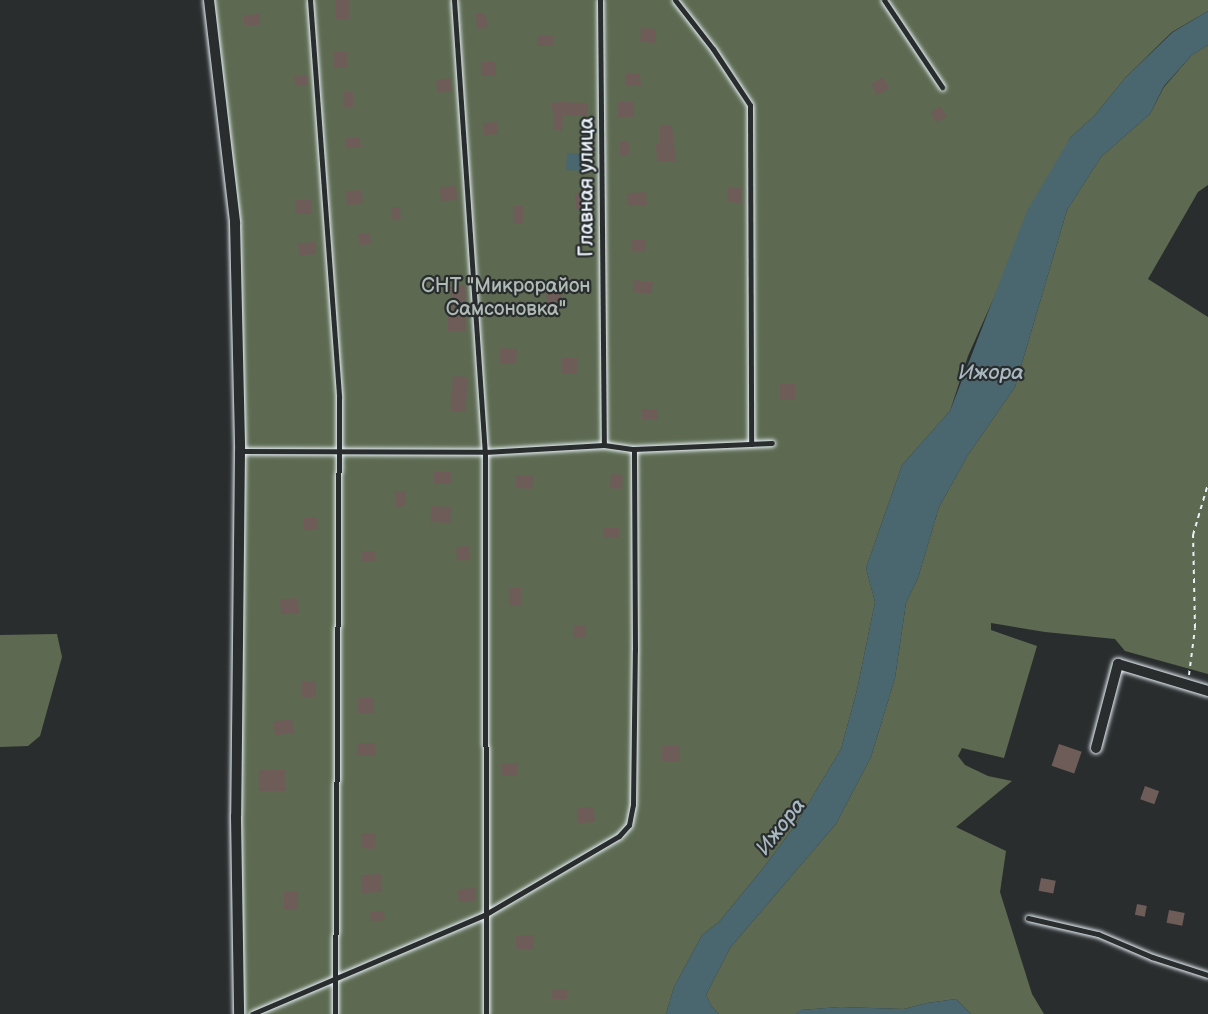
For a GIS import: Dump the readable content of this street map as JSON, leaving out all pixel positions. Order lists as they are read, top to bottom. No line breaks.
{"streets":{"lane":["Главная улица"]},"water":["Ижора"],"parks":["СНТ \"Микрорайон Самсоновка\""]}
